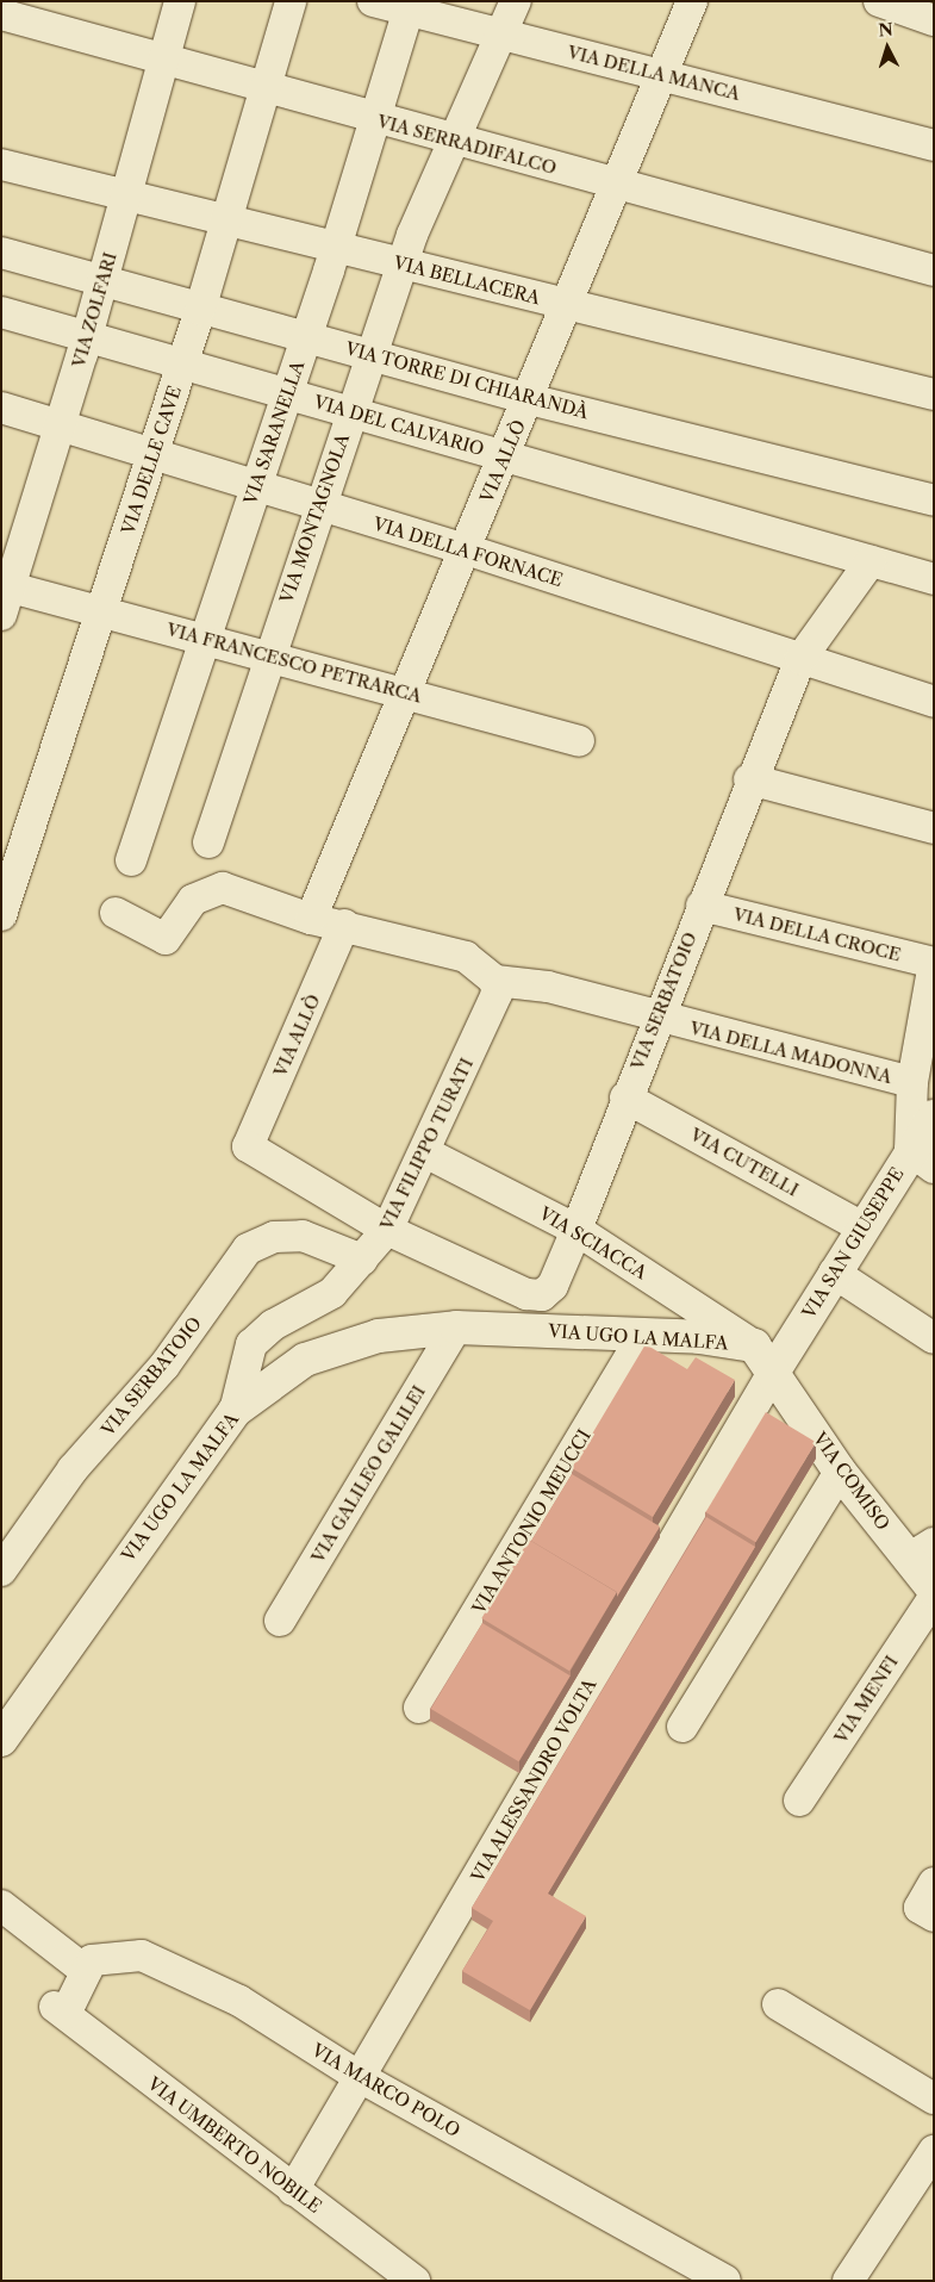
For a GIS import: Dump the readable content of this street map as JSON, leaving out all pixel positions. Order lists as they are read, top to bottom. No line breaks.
{"streets":{"street":["VIA DELLA MANCA","VIA SERRADIFALCO","VIA BELLACERA","VIA ZOLFARI","VIA TORRE DI CHIARANDÀ","VIA DEL CALVARIO","VIA SARANELLA","VIA DELLE CAVE","VIA ALLÒ","VIA MONTAGNOLA","VIA DELLA FORNACE","VIA FRANCESCO PETRARCA","VIA DELLA CROCE","VIA SERBATOIO","VIA DELLA MADONNA","VIA FILIPPO TURATI","VIA CUTELLI","VIA SCIACCA","VIA SAN GIUSEPPE","VIA UGO LA MALFA","VIA GALILEO GALILEI","VIA COMISO","VIA ANTONIO MEUCCI","VIA MENFI","VIA ALESSANDRO VOLTA","VIA MARCO POLO","VIA UMBERTO NOBILE"]},"crossings":[["VIA DELLA MANCA","VIA SARANELLA"],["VIA DELLA MANCA","VIA ALLÒ"],["VIA DELLA MANCA","VIA MONTAGNOLA"],["VIA SERRADIFALCO","VIA ZOLFARI"],["VIA SERRADIFALCO","VIA SARANELLA"],["VIA SERRADIFALCO","VIA DELLE CAVE"],["VIA SERRADIFALCO","VIA ALLÒ"],["VIA SERRADIFALCO","VIA MONTAGNOLA"],["VIA BELLACERA","VIA ZOLFARI"],["VIA BELLACERA","VIA SARANELLA"],["VIA BELLACERA","VIA DELLE CAVE"],["VIA BELLACERA","VIA ALLÒ"],["VIA BELLACERA","VIA MONTAGNOLA"],["VIA ZOLFARI","VIA TORRE DI CHIARANDÀ"],["VIA ZOLFARI","VIA DEL CALVARIO"],["VIA ZOLFARI","VIA DELLA FORNACE"],["VIA ZOLFARI","VIA FRANCESCO PETRARCA"],["VIA TORRE DI CHIARANDÀ","VIA SARANELLA"],["VIA TORRE DI CHIARANDÀ","VIA DELLE CAVE"],["VIA TORRE DI CHIARANDÀ","VIA ALLÒ"],["VIA TORRE DI CHIARANDÀ","VIA MONTAGNOLA"],["VIA DEL CALVARIO","VIA SARANELLA"],["VIA DEL CALVARIO","VIA DELLE CAVE"],["VIA DEL CALVARIO","VIA ALLÒ"],["VIA DEL CALVARIO","VIA MONTAGNOLA"],["VIA DEL CALVARIO","VIA SERBATOIO"],["VIA SARANELLA","VIA DELLA FORNACE"],["VIA SARANELLA","VIA FRANCESCO PETRARCA"],["VIA DELLE CAVE","VIA DELLA FORNACE"],["VIA DELLE CAVE","VIA FRANCESCO PETRARCA"],["VIA ALLÒ","VIA DELLA FORNACE"],["VIA ALLÒ","VIA FRANCESCO PETRARCA"],["VIA ALLÒ","VIA SERBATOIO"],["VIA ALLÒ","VIA FILIPPO TURATI"],["VIA MONTAGNOLA","VIA DELLA FORNACE"],["VIA MONTAGNOLA","VIA FRANCESCO PETRARCA"],["VIA DELLA FORNACE","VIA SERBATOIO"],["VIA DELLA CROCE","VIA SERBATOIO"],["VIA SERBATOIO","VIA DELLA MADONNA"],["VIA SERBATOIO","VIA FILIPPO TURATI"],["VIA SERBATOIO","VIA CUTELLI"],["VIA SERBATOIO","VIA SCIACCA"],["VIA DELLA MADONNA","VIA FILIPPO TURATI"],["VIA FILIPPO TURATI","VIA SCIACCA"],["VIA FILIPPO TURATI","VIA UGO LA MALFA"],["VIA CUTELLI","VIA SAN GIUSEPPE"],["VIA SCIACCA","VIA UGO LA MALFA"],["VIA SAN GIUSEPPE","VIA UGO LA MALFA"],["VIA SAN GIUSEPPE","VIA COMISO"],["VIA SAN GIUSEPPE","VIA ALESSANDRO VOLTA"],["VIA UGO LA MALFA","VIA GALILEO GALILEI"],["VIA UGO LA MALFA","VIA COMISO"],["VIA UGO LA MALFA","VIA ANTONIO MEUCCI"],["VIA UGO LA MALFA","VIA ALESSANDRO VOLTA"],["VIA COMISO","VIA ALESSANDRO VOLTA"],["VIA ALESSANDRO VOLTA","VIA MARCO POLO"],["VIA ALESSANDRO VOLTA","VIA UMBERTO NOBILE"],["VIA MARCO POLO","VIA UMBERTO NOBILE"]],"north":"top"}
